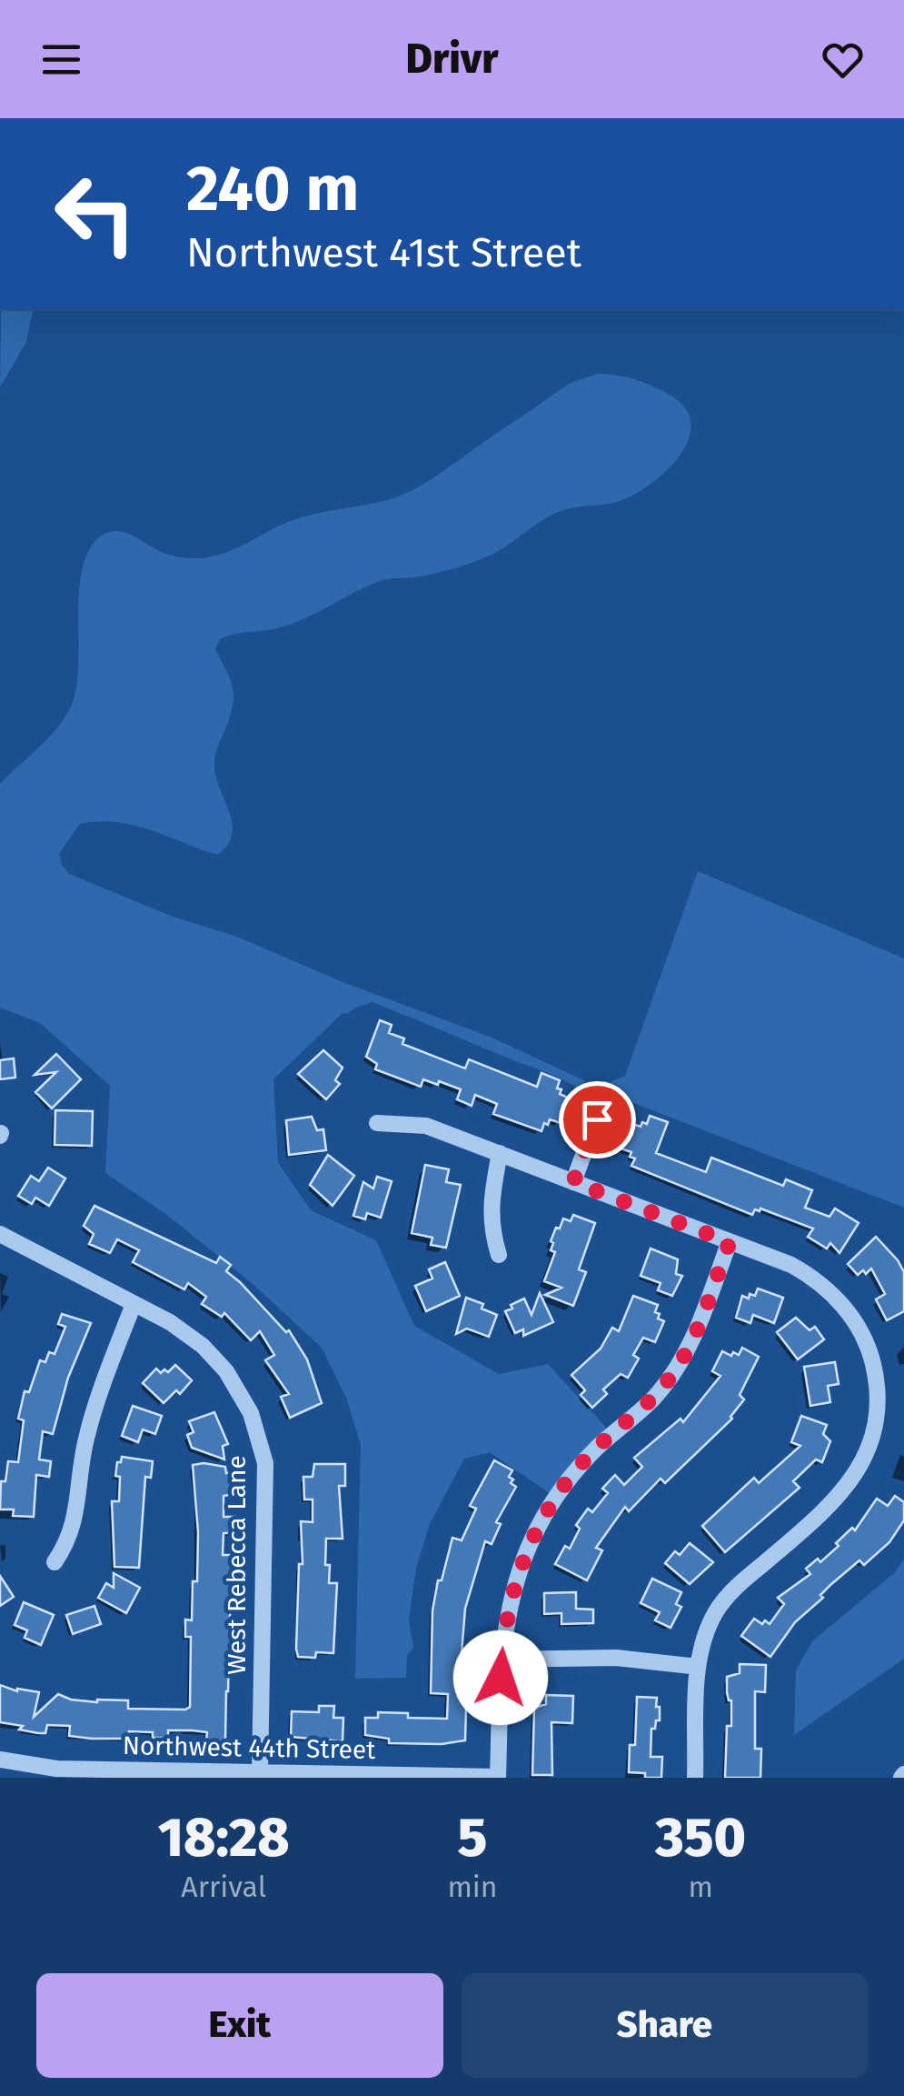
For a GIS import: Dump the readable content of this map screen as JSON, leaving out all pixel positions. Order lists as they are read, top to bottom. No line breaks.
{"streets":{"street":["West Rebecca Lane","Northwest 44th Street"]},"crossings":[["West Rebecca Lane","Northwest 44th Street"]],"page":{"header":"Drivr","turn":["240 m","Northwest 41st Street"],"eta":["18:28","Arrival","5","min","350","m"],"buttons":["Exit","Share"]}}
